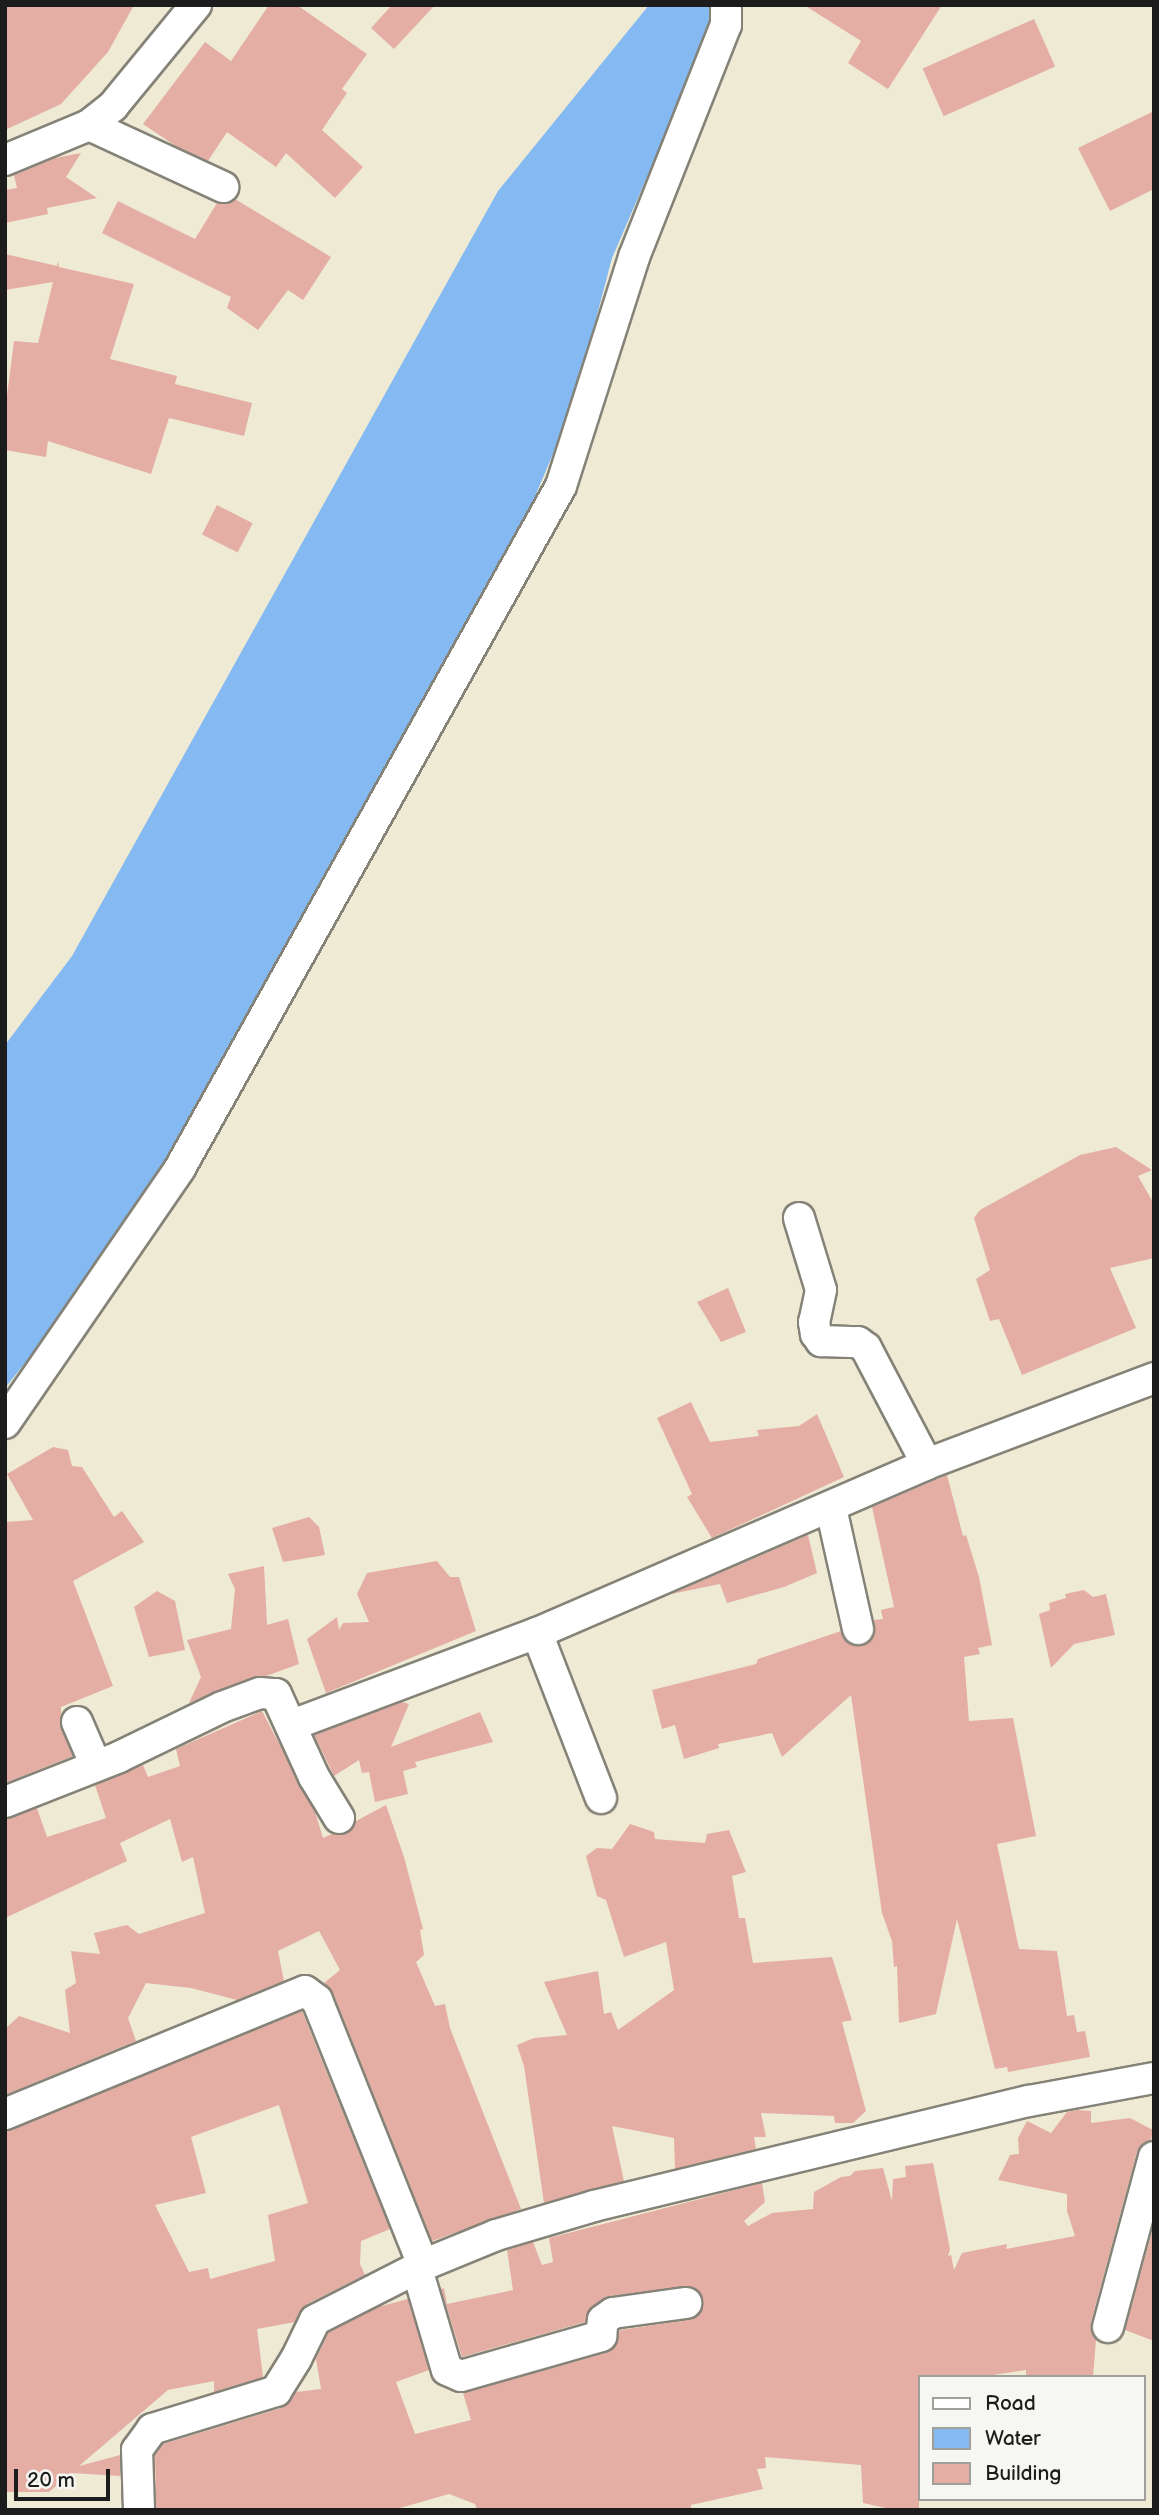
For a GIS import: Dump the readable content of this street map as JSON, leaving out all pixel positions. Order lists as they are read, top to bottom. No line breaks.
{"legend":["Road","Water","Building"],"scale_bar":"20 m"}
